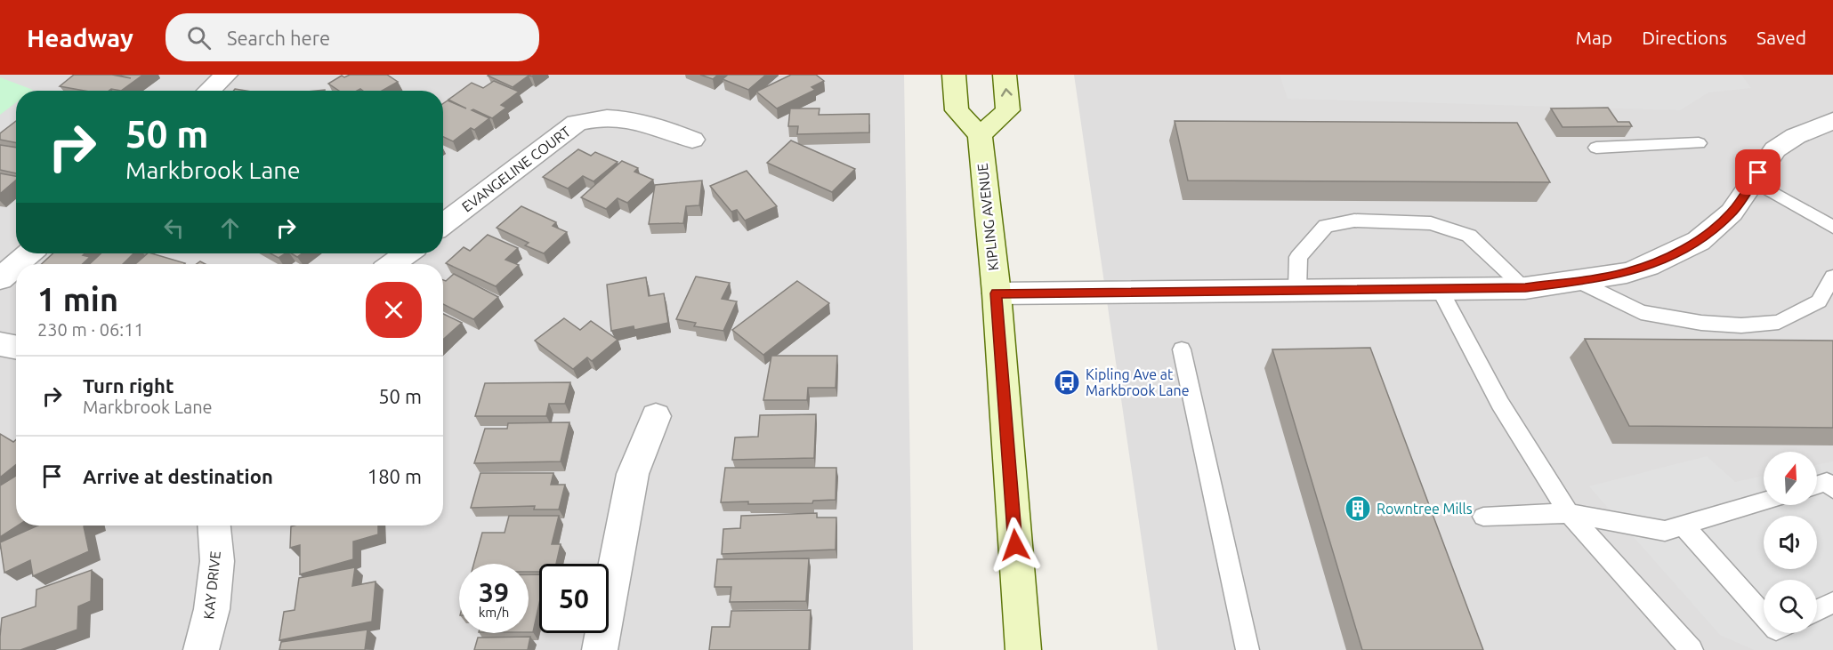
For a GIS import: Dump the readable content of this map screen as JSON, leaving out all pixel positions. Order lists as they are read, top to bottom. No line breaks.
{"streets":{"main road":["KIPLING AVENUE"],"street":["EVANGELINE COURT","KAY DRIVE"]},"places":{"bus stop":["Kipling Ave at Markbrook Lane"],"building":["Rowntree Mills"]},"north":"top","page":{"header":"Headway","search":"Search here","nav":["Map","Directions","Saved"],"turn":["50 m","Markbrook Lane"],"heading":["1 min","230 m · 06:11"],"list":[{"name":"Turn right","note":"Markbrook Lane","value":"50 m"},{"name":"Arrive at destination","value":"180 m"}],"speed":"39 km/h","limit":"50"}}
